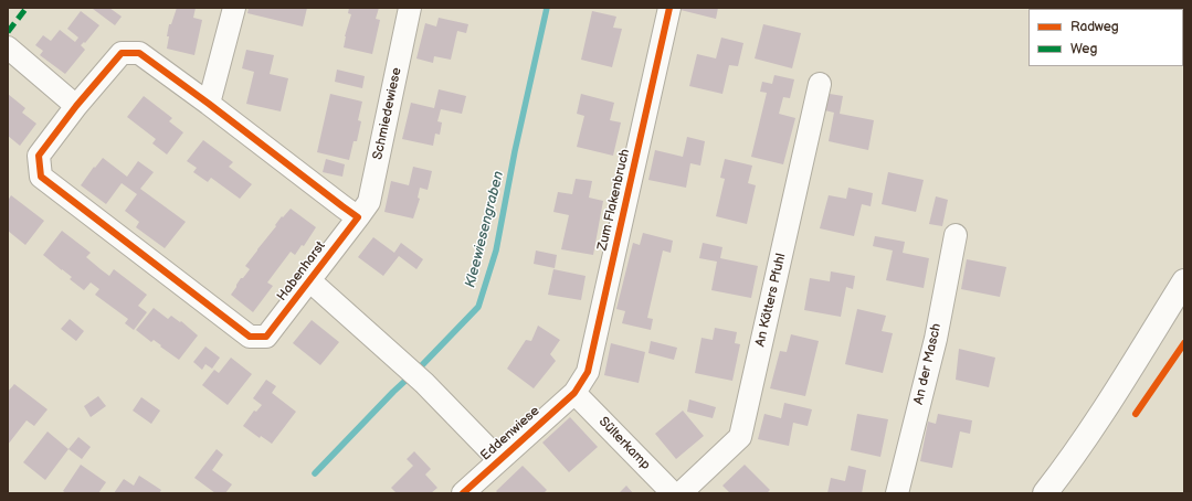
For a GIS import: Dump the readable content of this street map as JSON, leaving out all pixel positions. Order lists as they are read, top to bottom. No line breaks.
{"streets":{"street":["Schmiedewiese","Zum Flakenbruch","Habenharst","An Kötters Pfuhl","An der Masch","Eddenwiese","Sülterkamp"]},"crossings":[["Schmiedewiese","Habenharst"],["Zum Flakenbruch","Eddenwiese"],["Zum Flakenbruch","Sülterkamp"],["Habenharst","Eddenwiese"],["Eddenwiese","Sülterkamp"]],"water":["Kleewiesengraben"],"legend":["Radweg","Weg"]}
